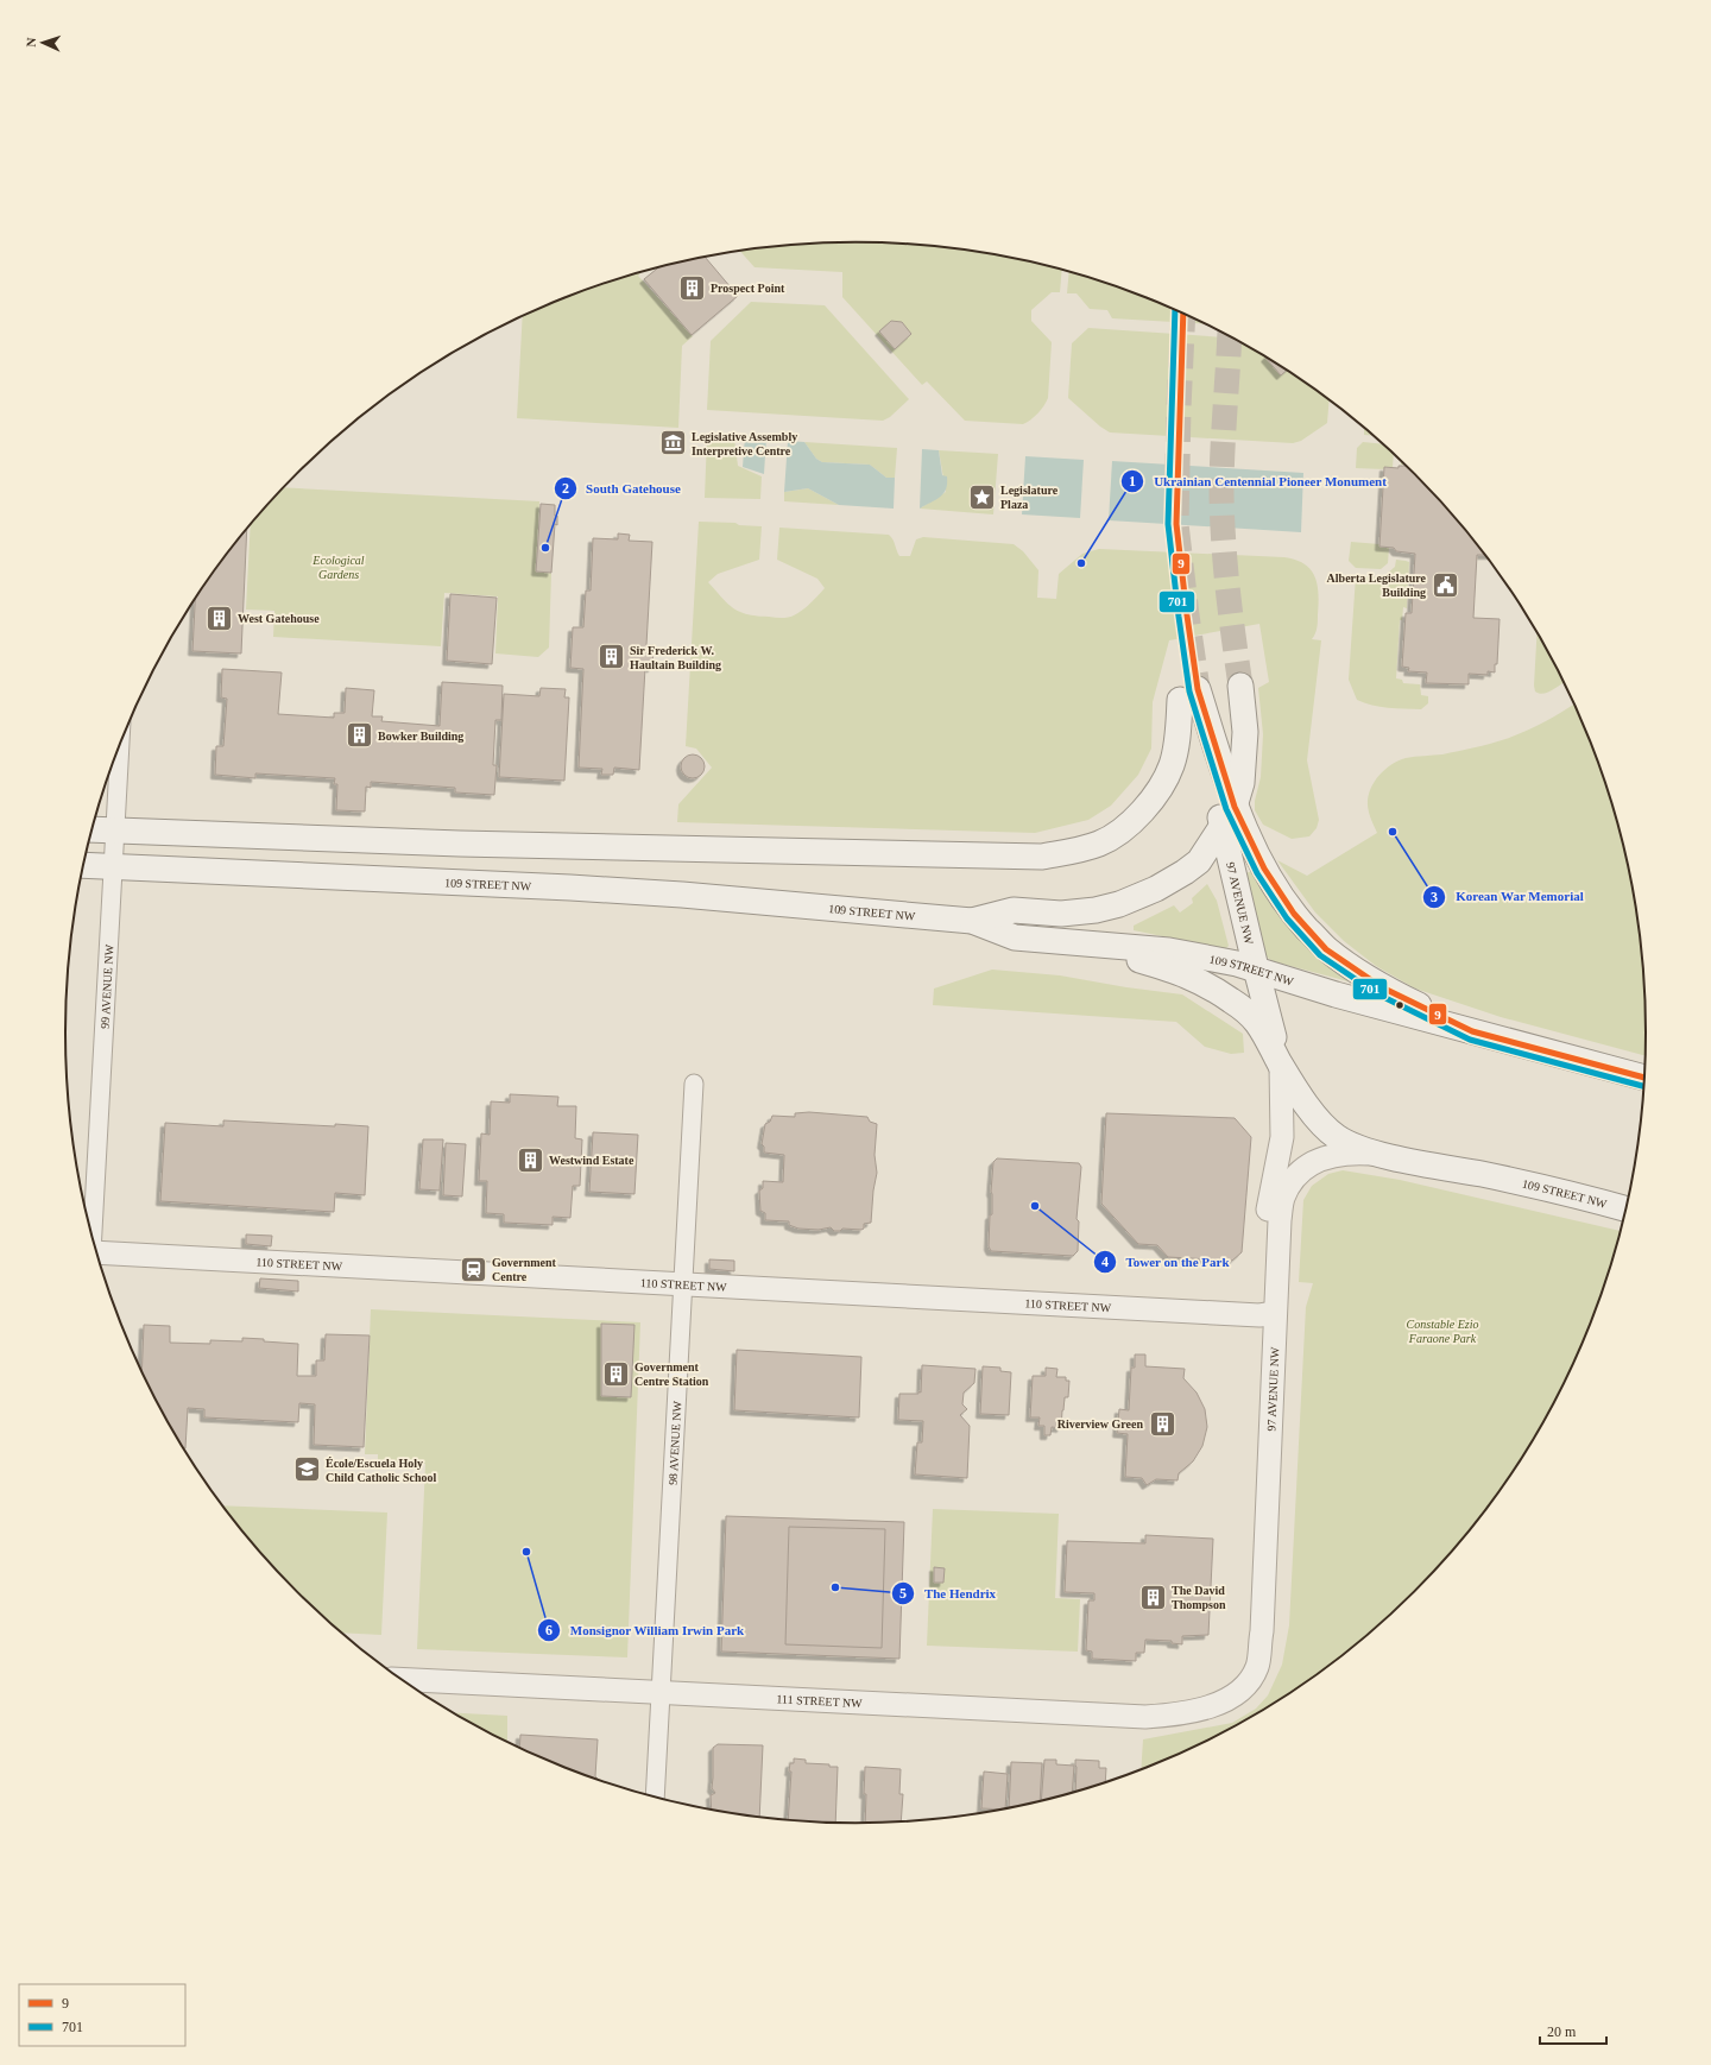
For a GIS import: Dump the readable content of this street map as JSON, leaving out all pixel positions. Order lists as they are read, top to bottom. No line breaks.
{"streets":{"main road":["109 STREET NW","97 AVENUE NW"],"street":["99 AVENUE NW","110 STREET NW","98 AVENUE NW","111 STREET NW"]},"crossings":[["109 STREET NW","97 AVENUE NW"],["109 STREET NW","99 AVENUE NW"],["97 AVENUE NW","110 STREET NW"],["97 AVENUE NW","111 STREET NW"],["110 STREET NW","98 AVENUE NW"],["98 AVENUE NW","111 STREET NW"]],"parks":["Ecological Gardens","Constable Ezio Faraone Park"],"places":{"building":["Prospect Point","West Gatehouse","Sir Frederick W. Haultain Building","Bowker Building","Westwind Estate","Government Centre Station","Riverview Green","The David Thompson"],"museum":["Legislative Assembly Interpretive Centre"],"place":["Legislature Plaza"],"other":["South Gatehouse","Ukrainian Centennial Pioneer Monument","Korean War Memorial","Tower on the Park","Monsignor William Irwin Park","The Hendrix"],"public building":["Alberta Legislature Building"],"station":["Government Centre"],"school or university":["École/Escuela Holy Child Catholic School"]},"lines":["transit line 701","transit line 9"],"legend":["9","701"],"scale_bar":"20 m","north":"left"}
